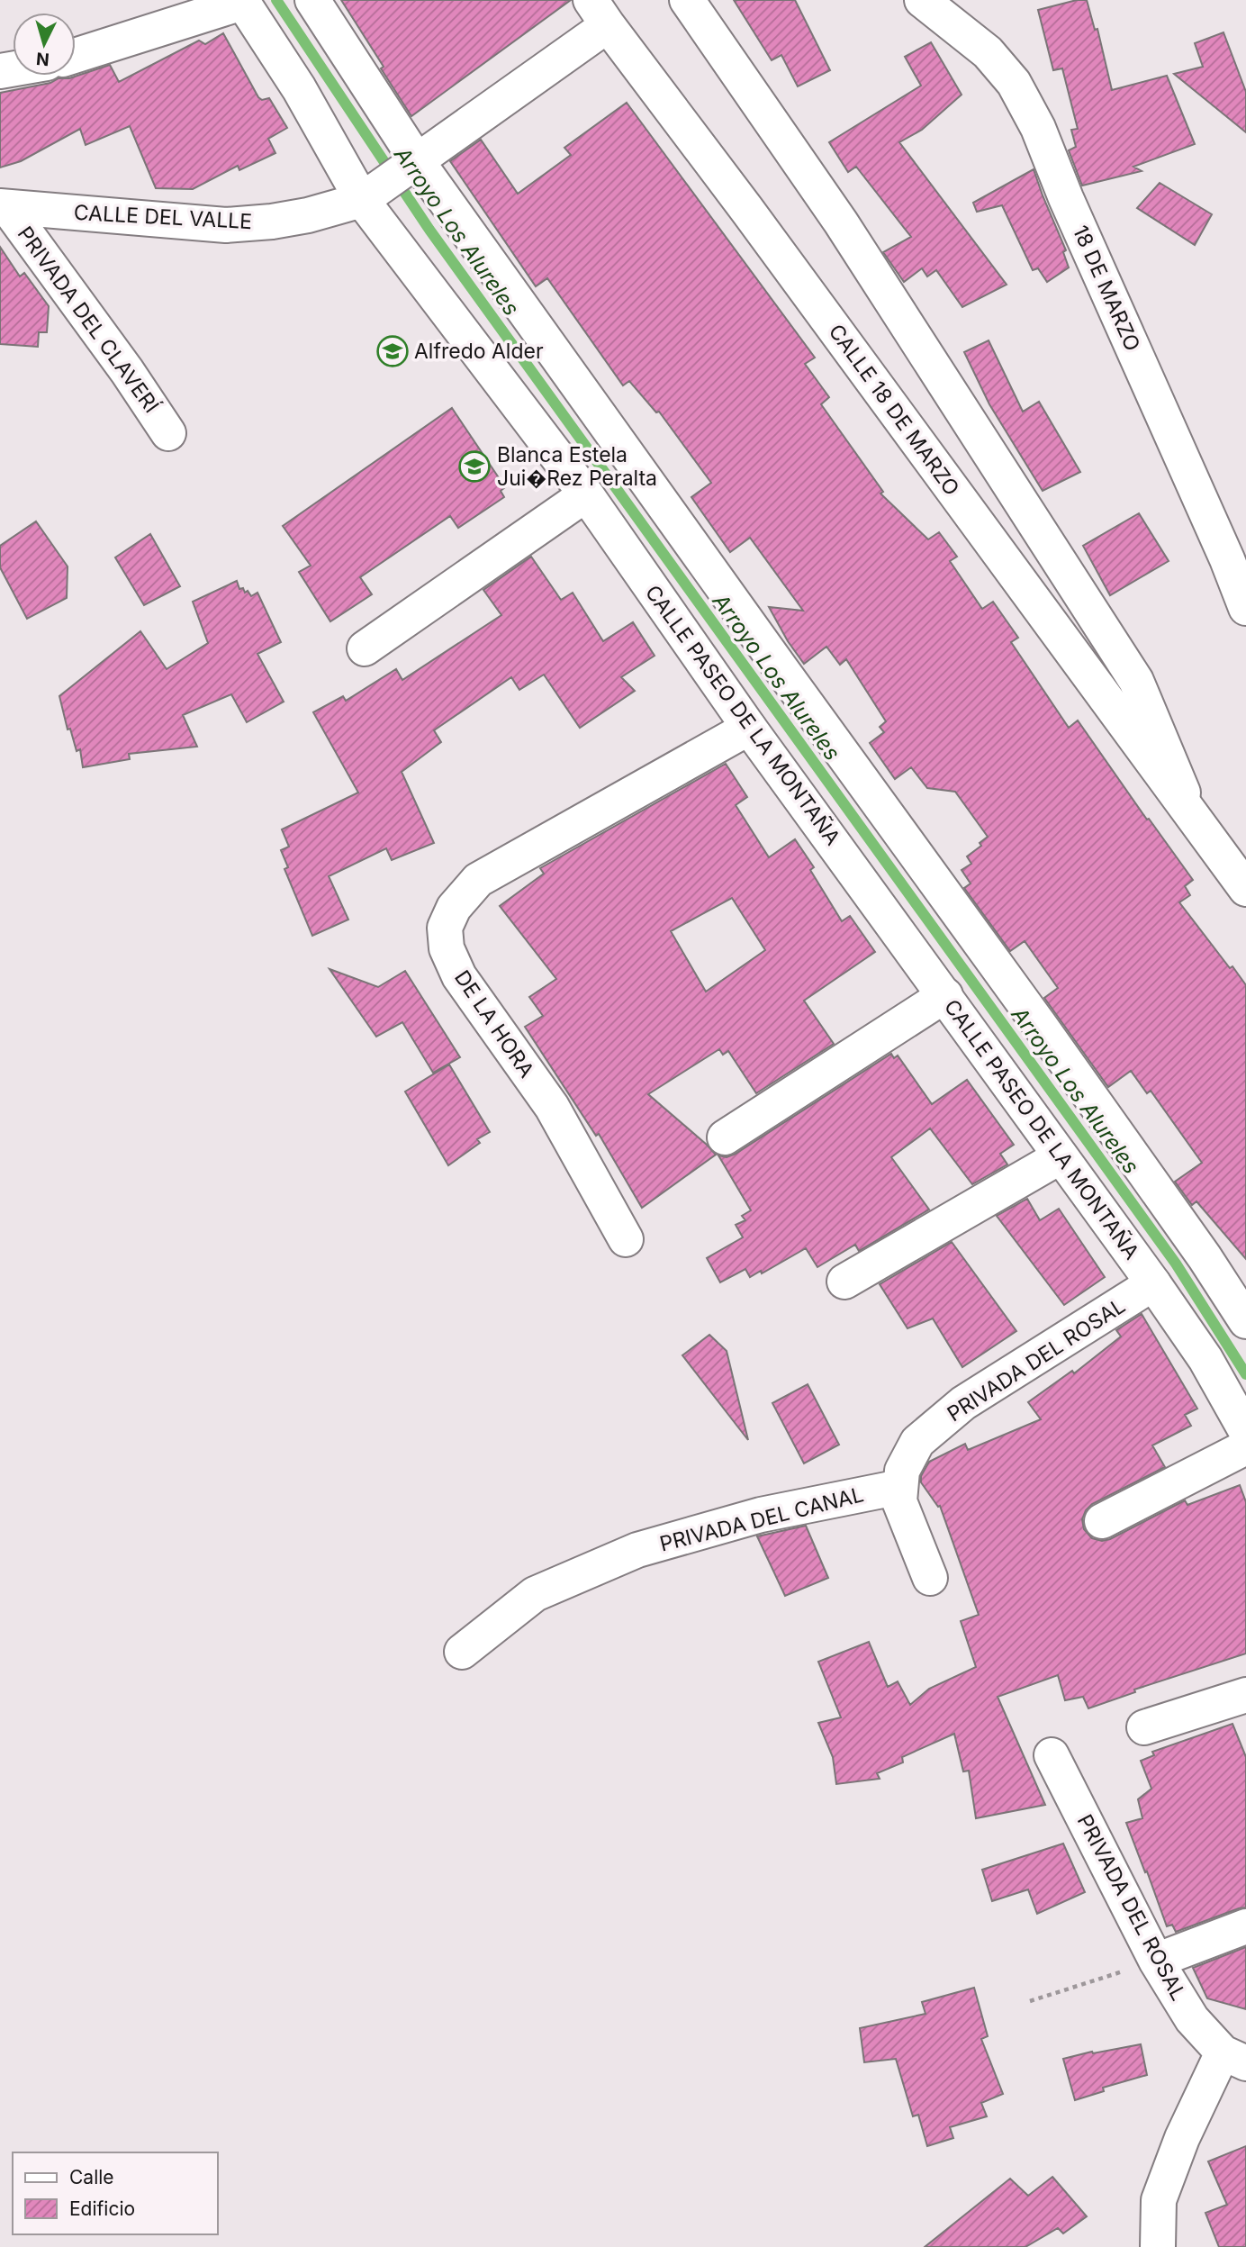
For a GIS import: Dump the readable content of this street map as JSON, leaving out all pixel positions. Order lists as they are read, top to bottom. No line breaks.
{"streets":{"street":["CALLE DEL VALLE","18 DE MARZO","PRIVADA DEL CLAVERÍ","CALLE 18 DE MARZO","CALLE PASEO DE LA MONTAÑA","DE LA HORA","PRIVADA DEL ROSAL","PRIVADA DEL CANAL"]},"crossings":[["CALLE DEL VALLE","PRIVADA DEL CLAVERÍ"],["CALLE DEL VALLE","CALLE 18 DE MARZO"],["CALLE DEL VALLE","CALLE PASEO DE LA MONTAÑA"],["CALLE PASEO DE LA MONTAÑA","DE LA HORA"],["CALLE PASEO DE LA MONTAÑA","PRIVADA DEL ROSAL"],["PRIVADA DEL ROSAL","PRIVADA DEL CANAL"]],"water":["Arroyo Los Alureles"],"places":{"school or university":["Alfredo Alder","Blanca Estela Jui�Rez Peralta"]},"legend":["Calle","Edificio"],"north":"bottom"}
